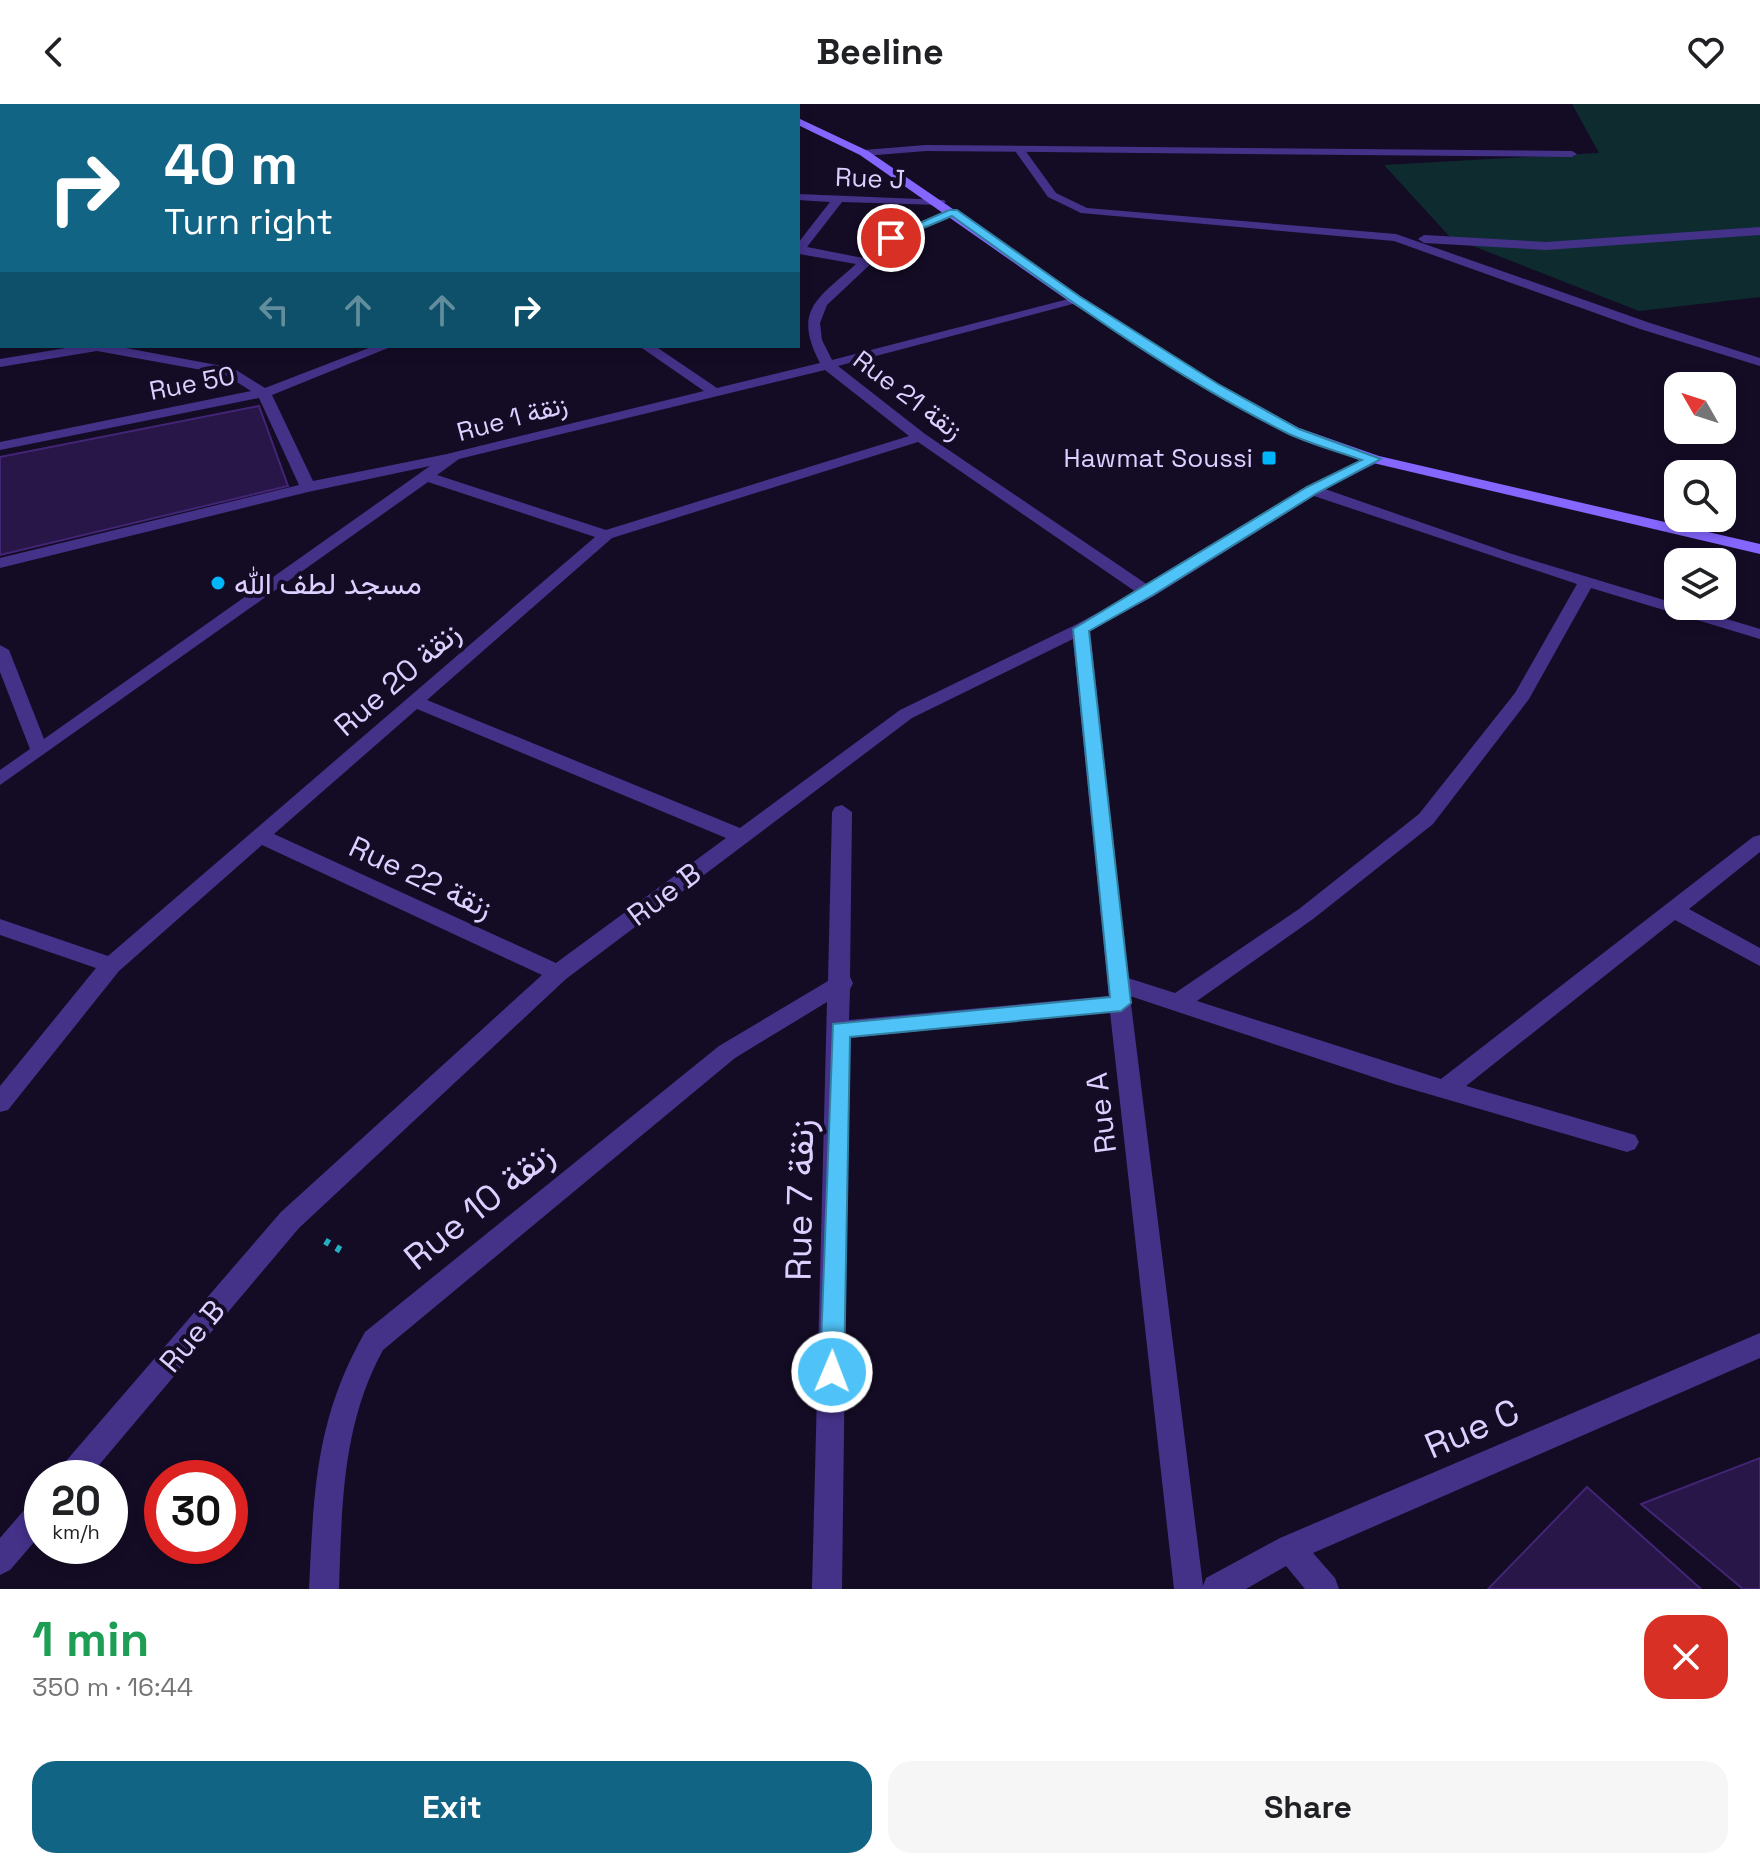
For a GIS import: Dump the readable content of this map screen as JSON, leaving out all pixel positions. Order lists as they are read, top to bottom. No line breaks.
{"streets":{"street":["Rue J","Rue 50","Rue 21 زنقة","Rue 1 زنقة","Rue 20 زنقة","Rue 22 زنقة","Rue B","Rue A","Rue 7 زنقة","Rue 10 زنقة","Rue C"]},"crossings":[["Rue 21 زنقة","Rue 1 زنقة"],["Rue 21 زنقة","Rue 20 زنقة"],["Rue 21 زنقة","Rue B"],["Rue 20 زنقة","Rue 22 زنقة"],["Rue 22 زنقة","Rue B"],["Rue B","Rue A"],["Rue 7 زنقة","Rue 10 زنقة"]],"places":{"transit":["Hawmat Soussi"],"other":["مسجد لطف الله"]},"north":"top left","page":{"header":"Beeline","turn":["40 m","Turn right"],"speed":"20 km/h","limit":"30","heading":["1 min","350 m · 16:44"],"buttons":["Exit","Share"]}}
